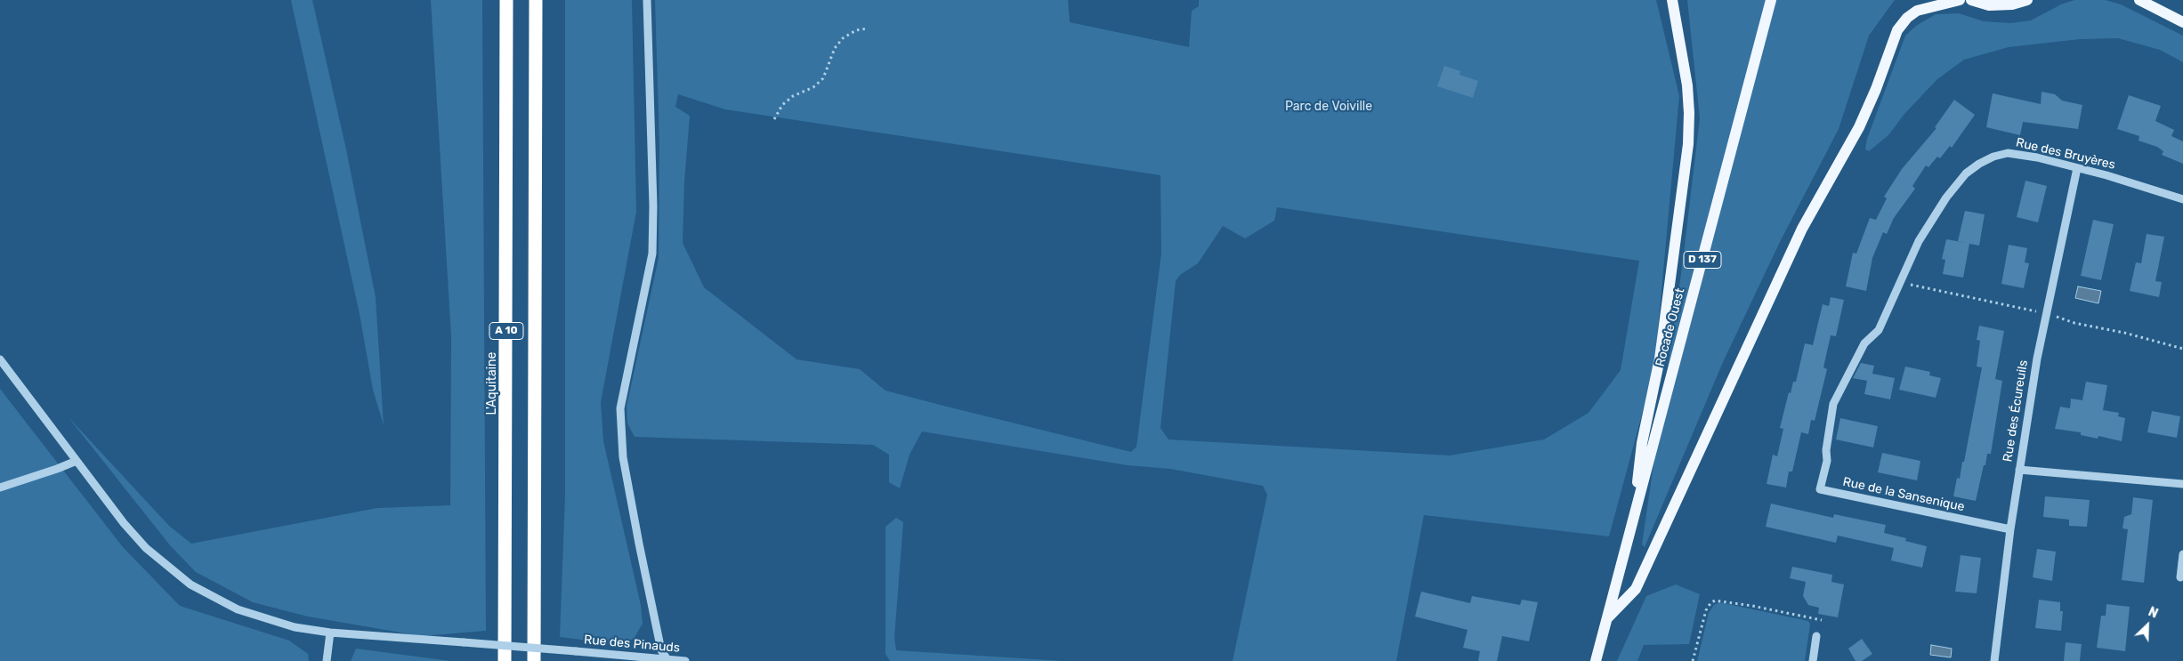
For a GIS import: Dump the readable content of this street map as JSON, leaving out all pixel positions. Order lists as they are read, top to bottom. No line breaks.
{"streets":{"highway":["A 10","L'Aquitaine"],"main road":["D 137","Rocade Ouest"],"street":["Rue des Bruyères","Rue des Écureuils","Rue de la Sansenique","Rue des Pinauds"]},"crossings":[["Rue des Bruyères","Rue des Écureuils"],["Rue des Bruyères","Rue de la Sansenique"],["D 137","Rocade Ouest"],["Rue des Écureuils","Rue de la Sansenique"]],"parks":["Parc de Voiville"],"north":"top right"}
